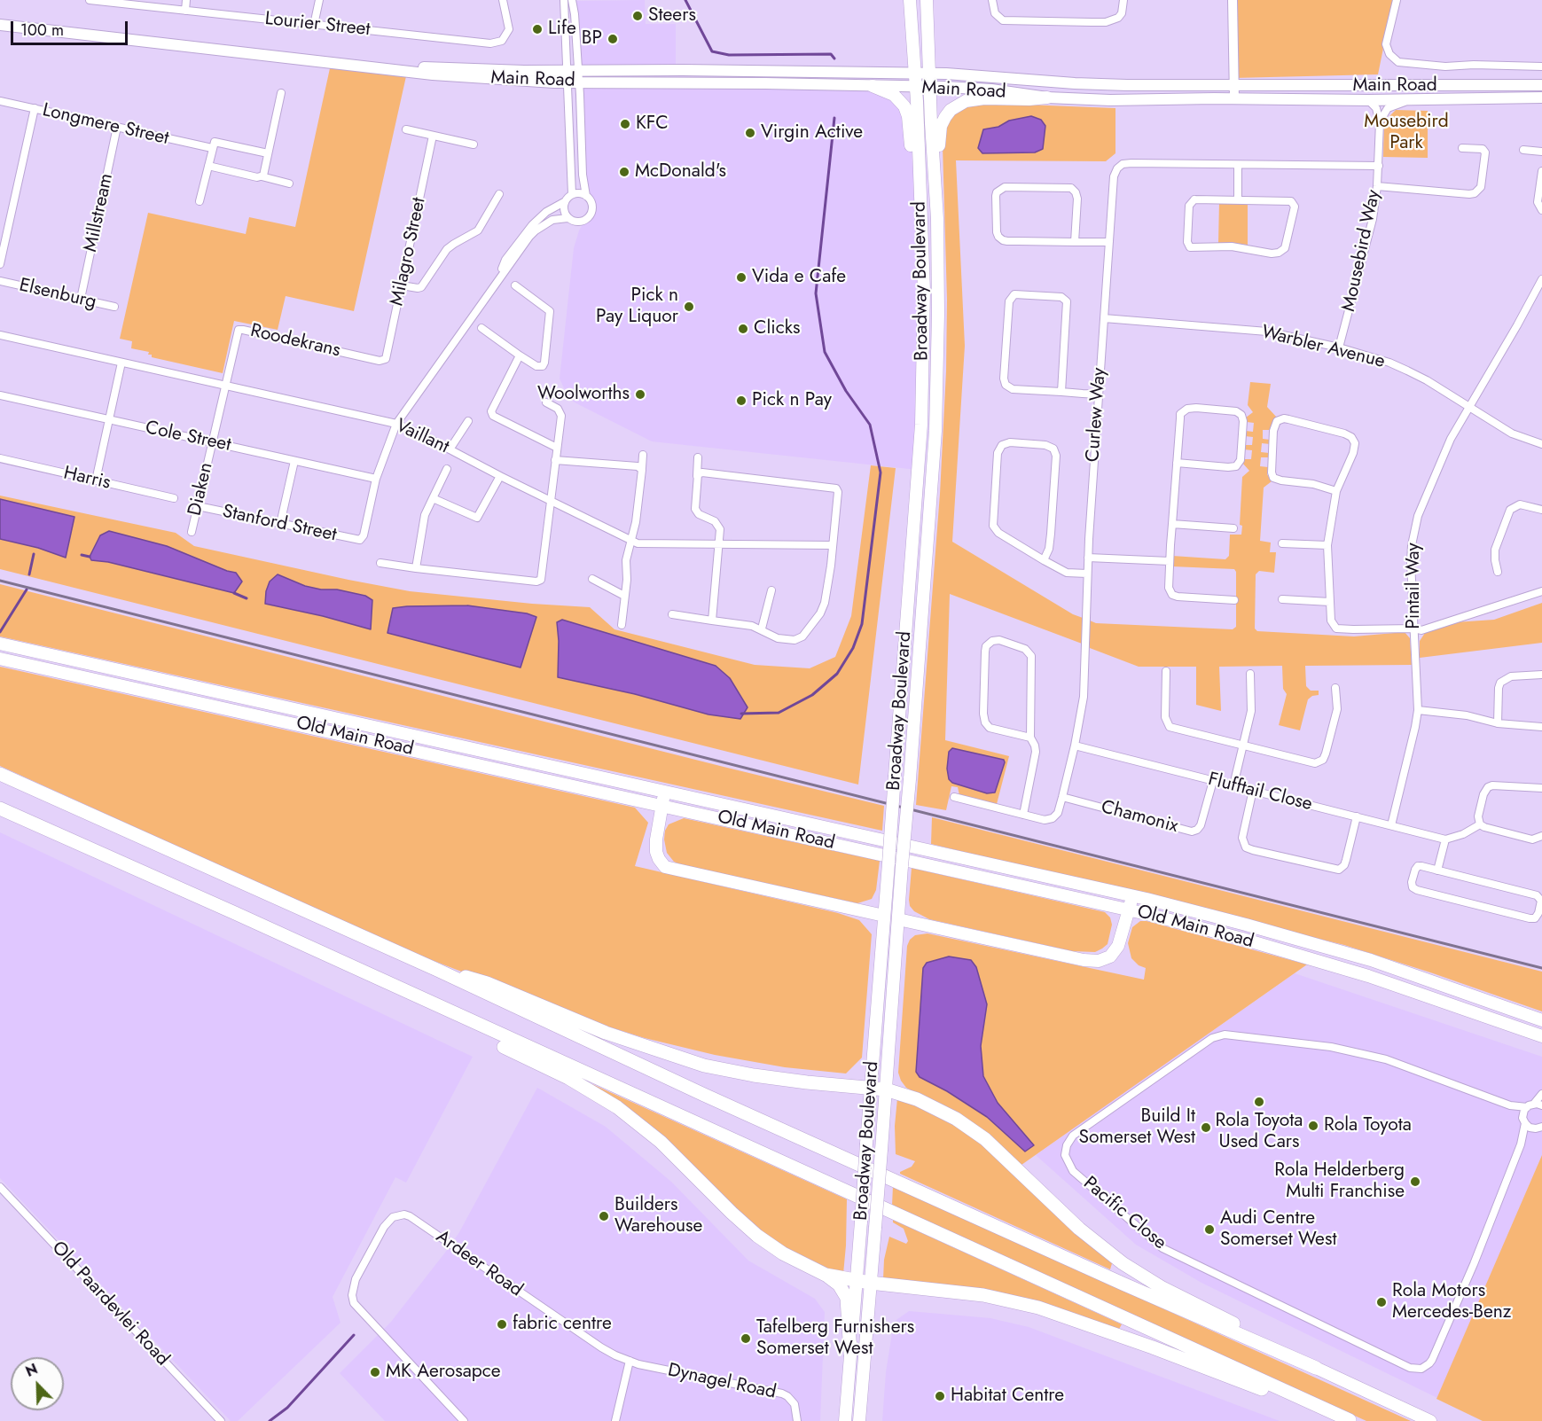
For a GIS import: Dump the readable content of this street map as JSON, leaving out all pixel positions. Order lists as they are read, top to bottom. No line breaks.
{"streets":{"main road":["Main Road","Broadway Boulevard","Old Main Road"],"street":["Lourier Street","Longmere Street","Millstream","Mousebird Way","Milagro Street","Elsenburg","Roodekrans","Warbler Avenue","Curlew Way","Cole Street","Vaillant","Harris","Diaken","Stanford Street","Pintail Way","Flufftail Close","Chamonix","Pacific Close","Ardeer Road","Old Paardevlei Road","Dynagel Road"]},"crossings":[["Main Road","Mousebird Way"],["Main Road","Broadway Boulevard"],["Longmere Street","Millstream"],["Millstream","Elsenburg"],["Mousebird Way","Warbler Avenue"],["Mousebird Way","Curlew Way"],["Milagro Street","Roodekrans"],["Roodekrans","Vaillant"],["Roodekrans","Diaken"],["Warbler Avenue","Curlew Way"],["Warbler Avenue","Pintail Way"],["Curlew Way","Flufftail Close"],["Curlew Way","Chamonix"],["Cole Street","Diaken"],["Cole Street","Stanford Street"],["Vaillant","Diaken"],["Diaken","Stanford Street"],["Pintail Way","Flufftail Close"],["Flufftail Close","Chamonix"],["Ardeer Road","Dynagel Road"]],"parks":["Mousebird Park"],"places":["Steers","Life","BP","KFC","Virgin Active","McDonald's","Vida e Cafe","Pick n Pay Liquor","Clicks","Woolworths","Pick n Pay","Rola Toyota Used Cars","Rola Toyota","Build It Somerset West","Rola Helderberg Multi Franchise","Builders Warehouse","Audi Centre Somerset West","Rola Motors Mercedes-Benz","fabric centre","Tafelberg Furnishers Somerset West","MK Aerosapce","Habitat Centre"],"scale_bar":"100 m","north":"top left"}
